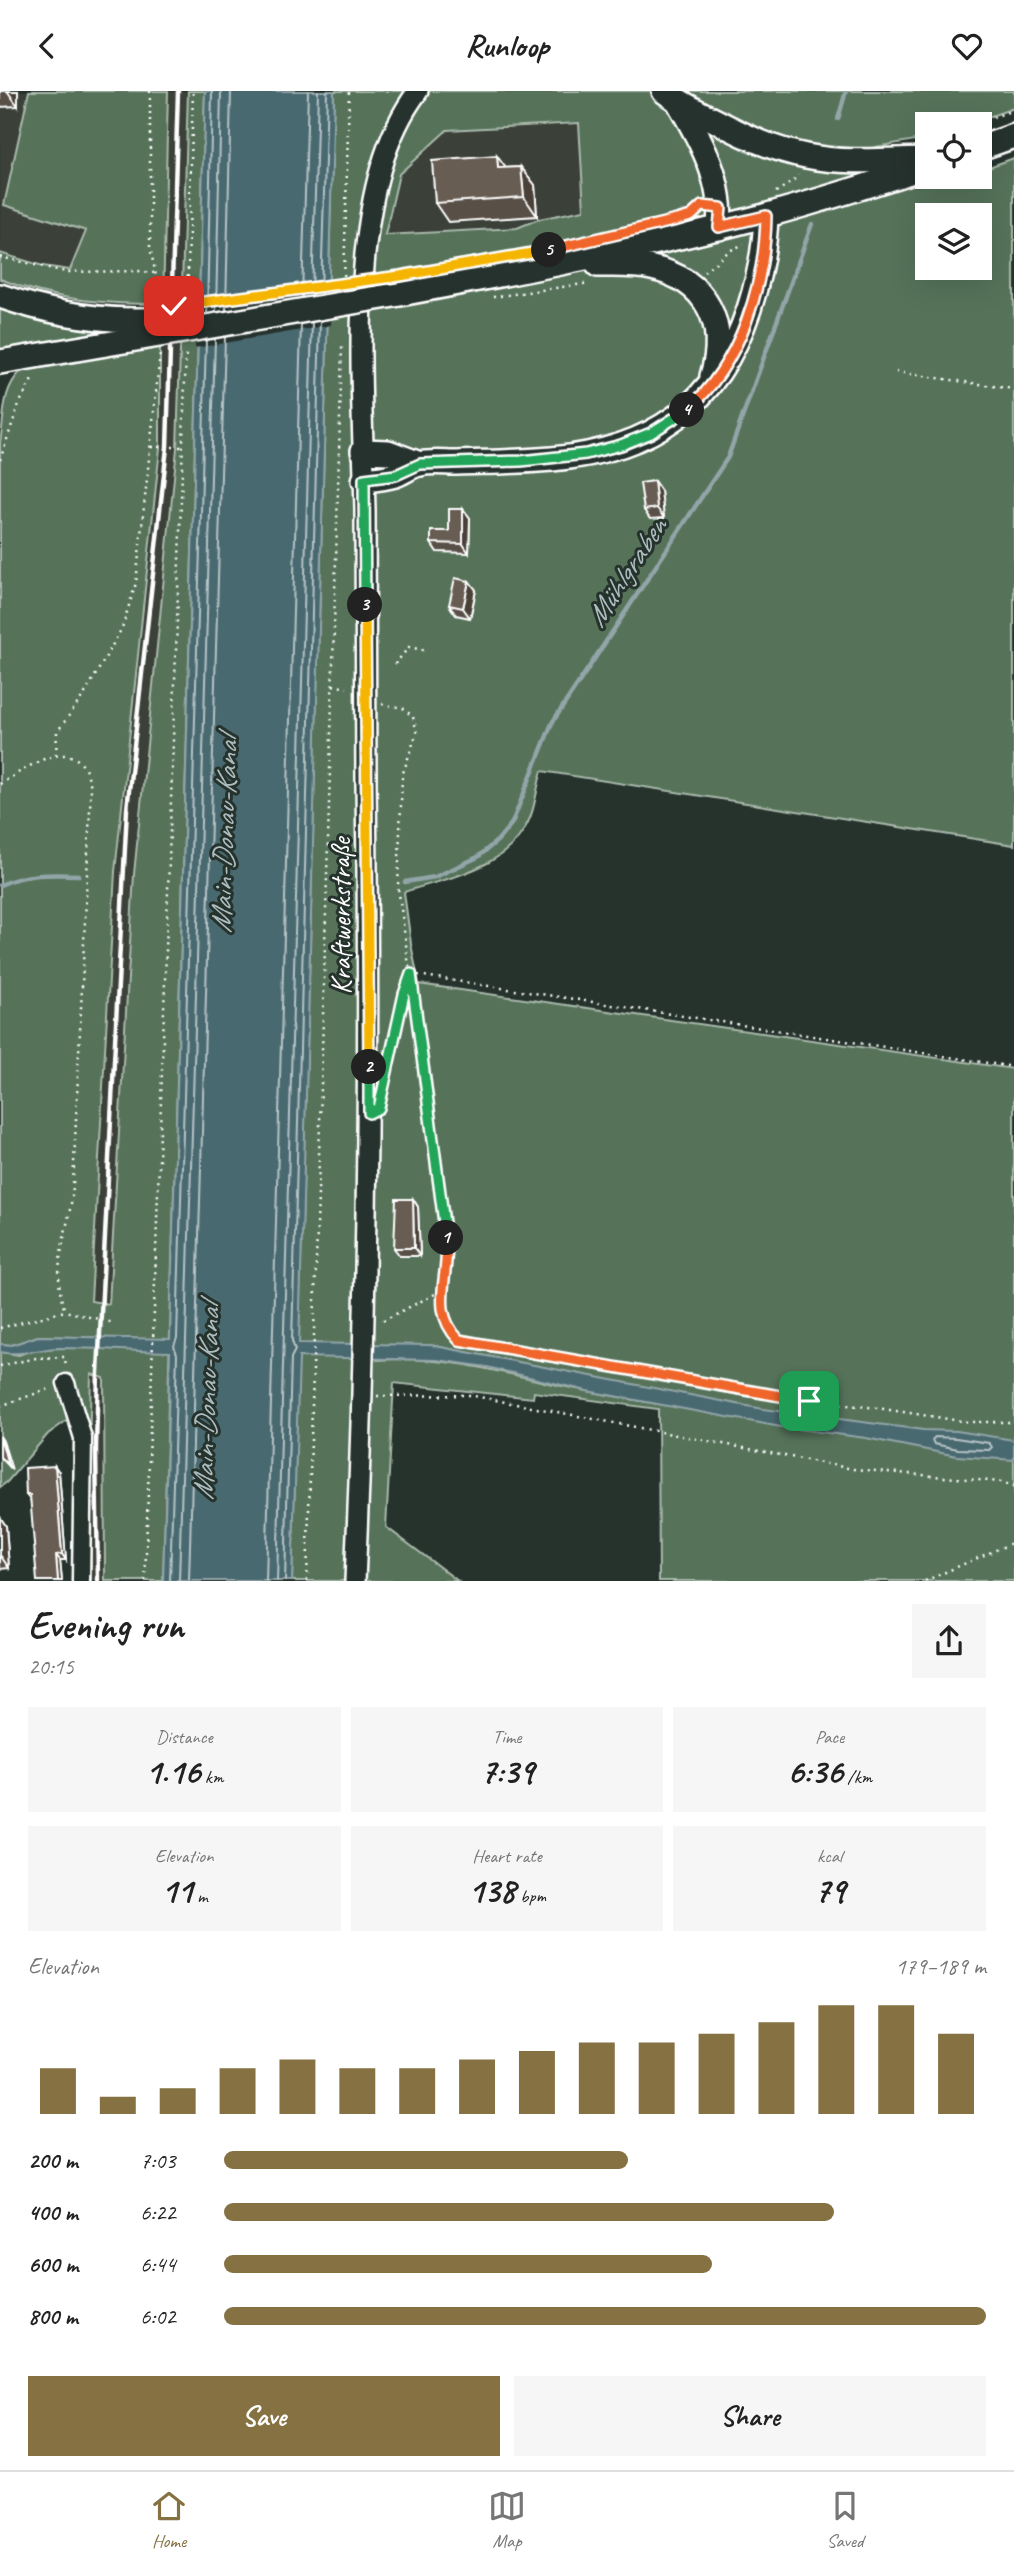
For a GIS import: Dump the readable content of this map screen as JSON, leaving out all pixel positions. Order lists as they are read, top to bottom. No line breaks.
{"streets":{"street":["Kraftwerkstraße"]},"water":["Mühlgraben","Main-Donau-Kanal"],"page":{"header":"Runloop","pins":["5","4","3","2","1"],"heading":["Evening run","20:15"],"stats":[["Distance","1.16 km"],["Time","7:39"],["Pace","6:36 /km"],["Elevation","11 m"],["Heart rate","138 bpm"],["kcal","79"]],"chart":["Elevation","179–189 m"],"list":[{"name":"200 m","note":"7:03"},{"name":"400 m","note":"6:22"},{"name":"600 m","note":"6:44"},{"name":"800 m","note":"6:02"}],"buttons":["Save","Share"],"tabs":["Home","Map","Saved"]}}
